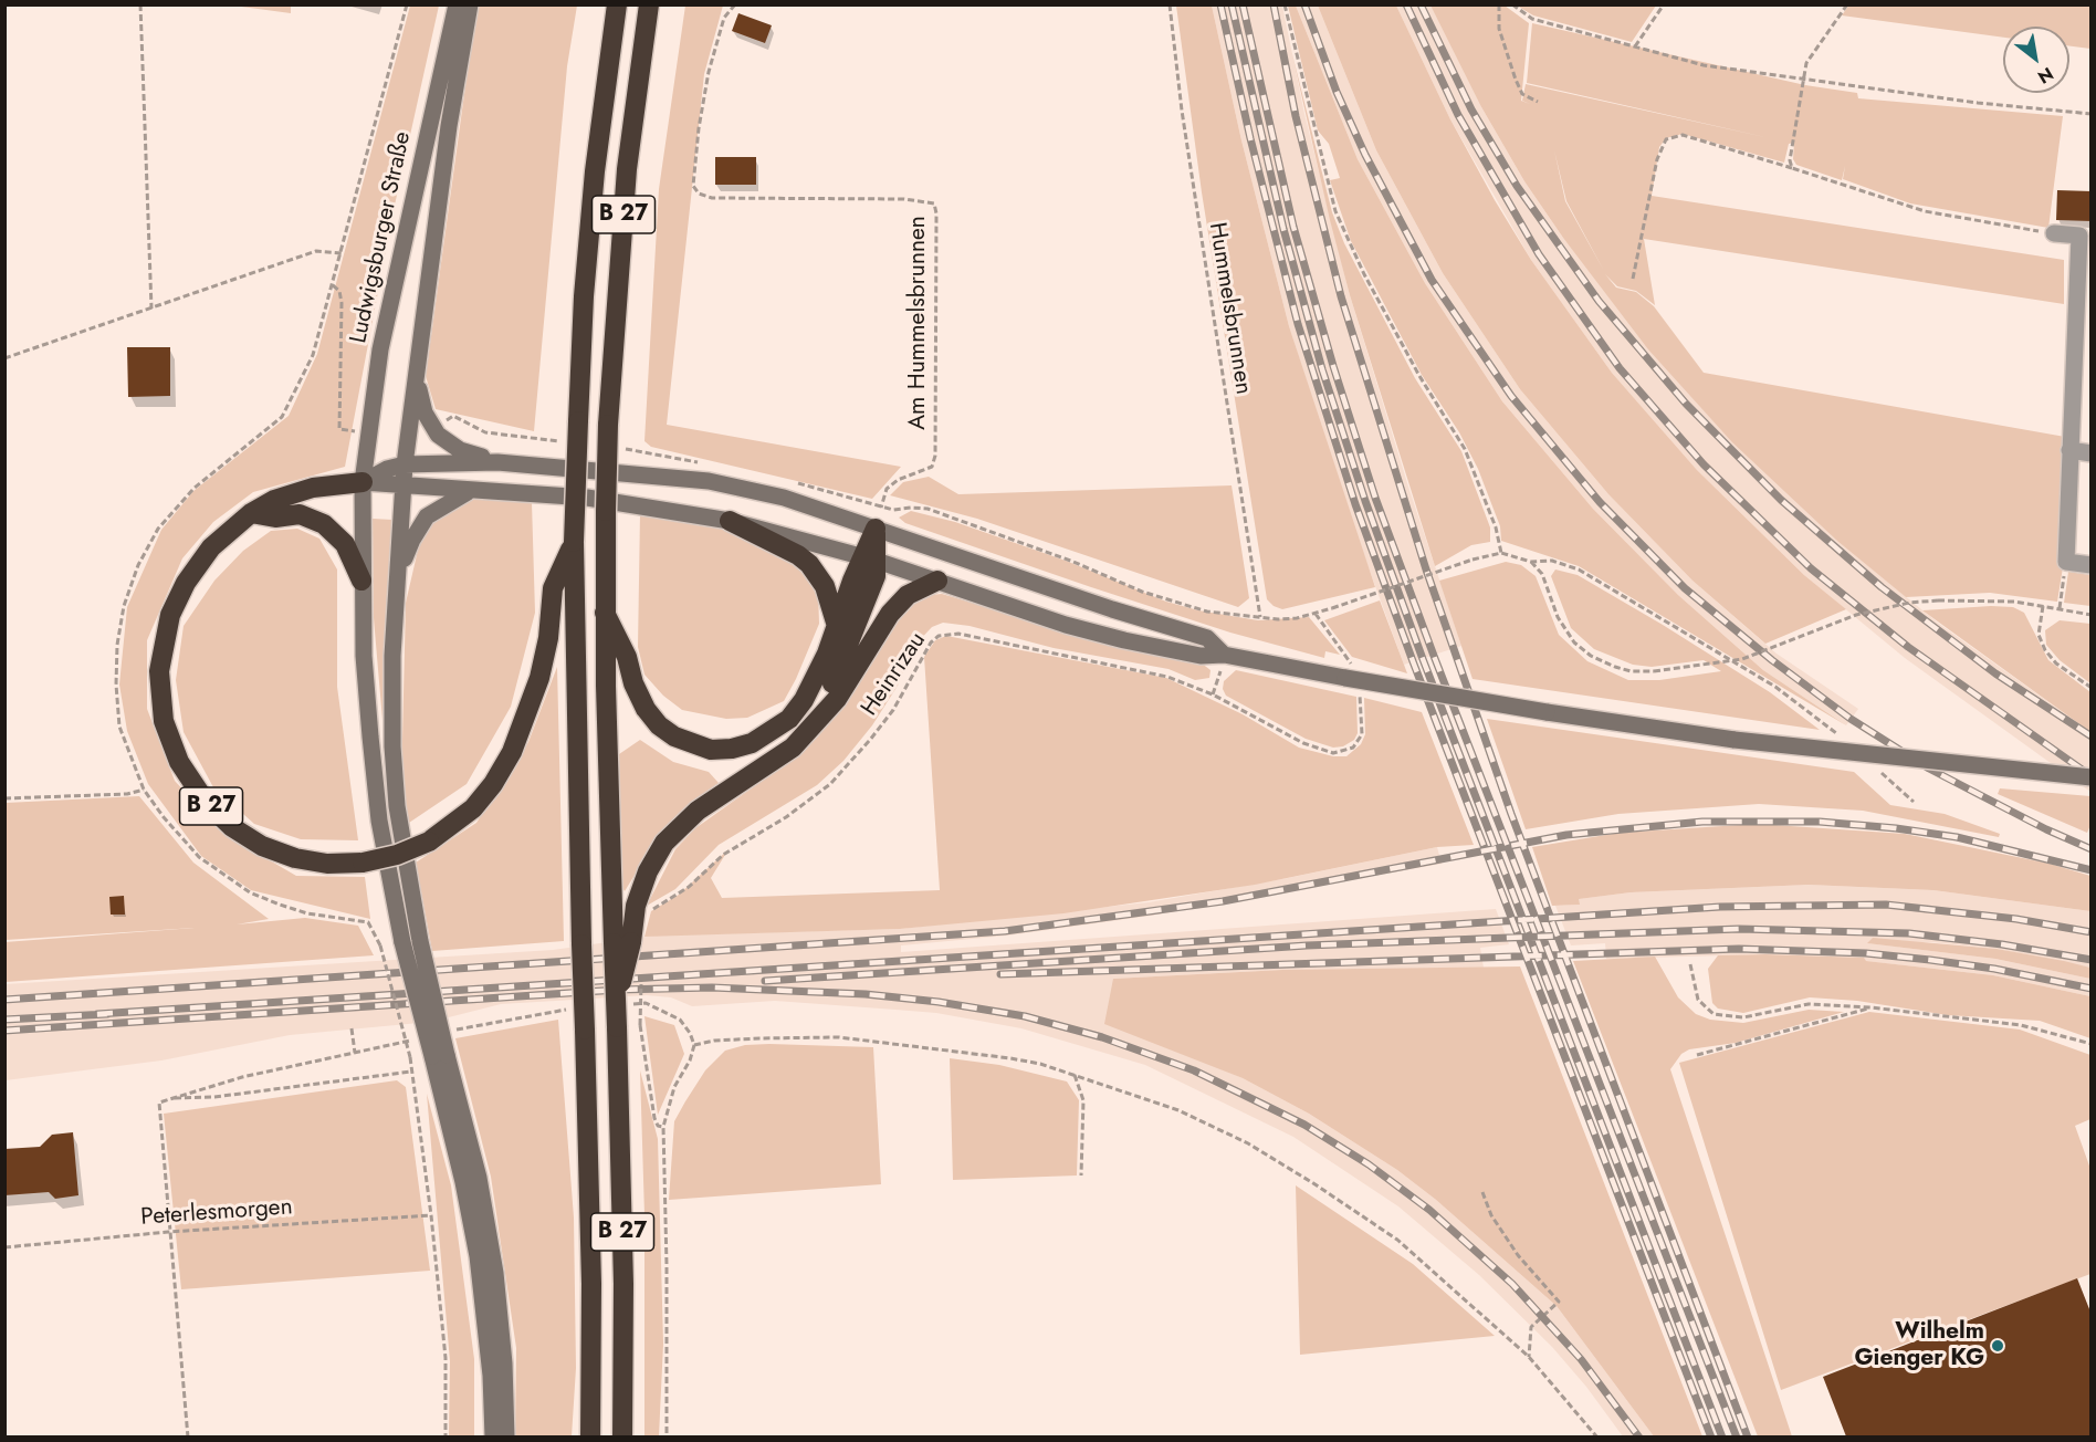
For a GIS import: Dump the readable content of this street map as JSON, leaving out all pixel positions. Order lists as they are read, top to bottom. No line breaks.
{"streets":{"highway":["B 27"],"main road":["Ludwigsburger Straße"],"path":["Hummelsbrunnen","Am Hummelsbrunnen","Heinrizau","Peterlesmorgen"]},"crossings":[["B 27","Ludwigsburger Straße"],["B 27","Am Hummelsbrunnen"]],"places":["Wilhelm Gienger KG"],"north":"bottom right"}
